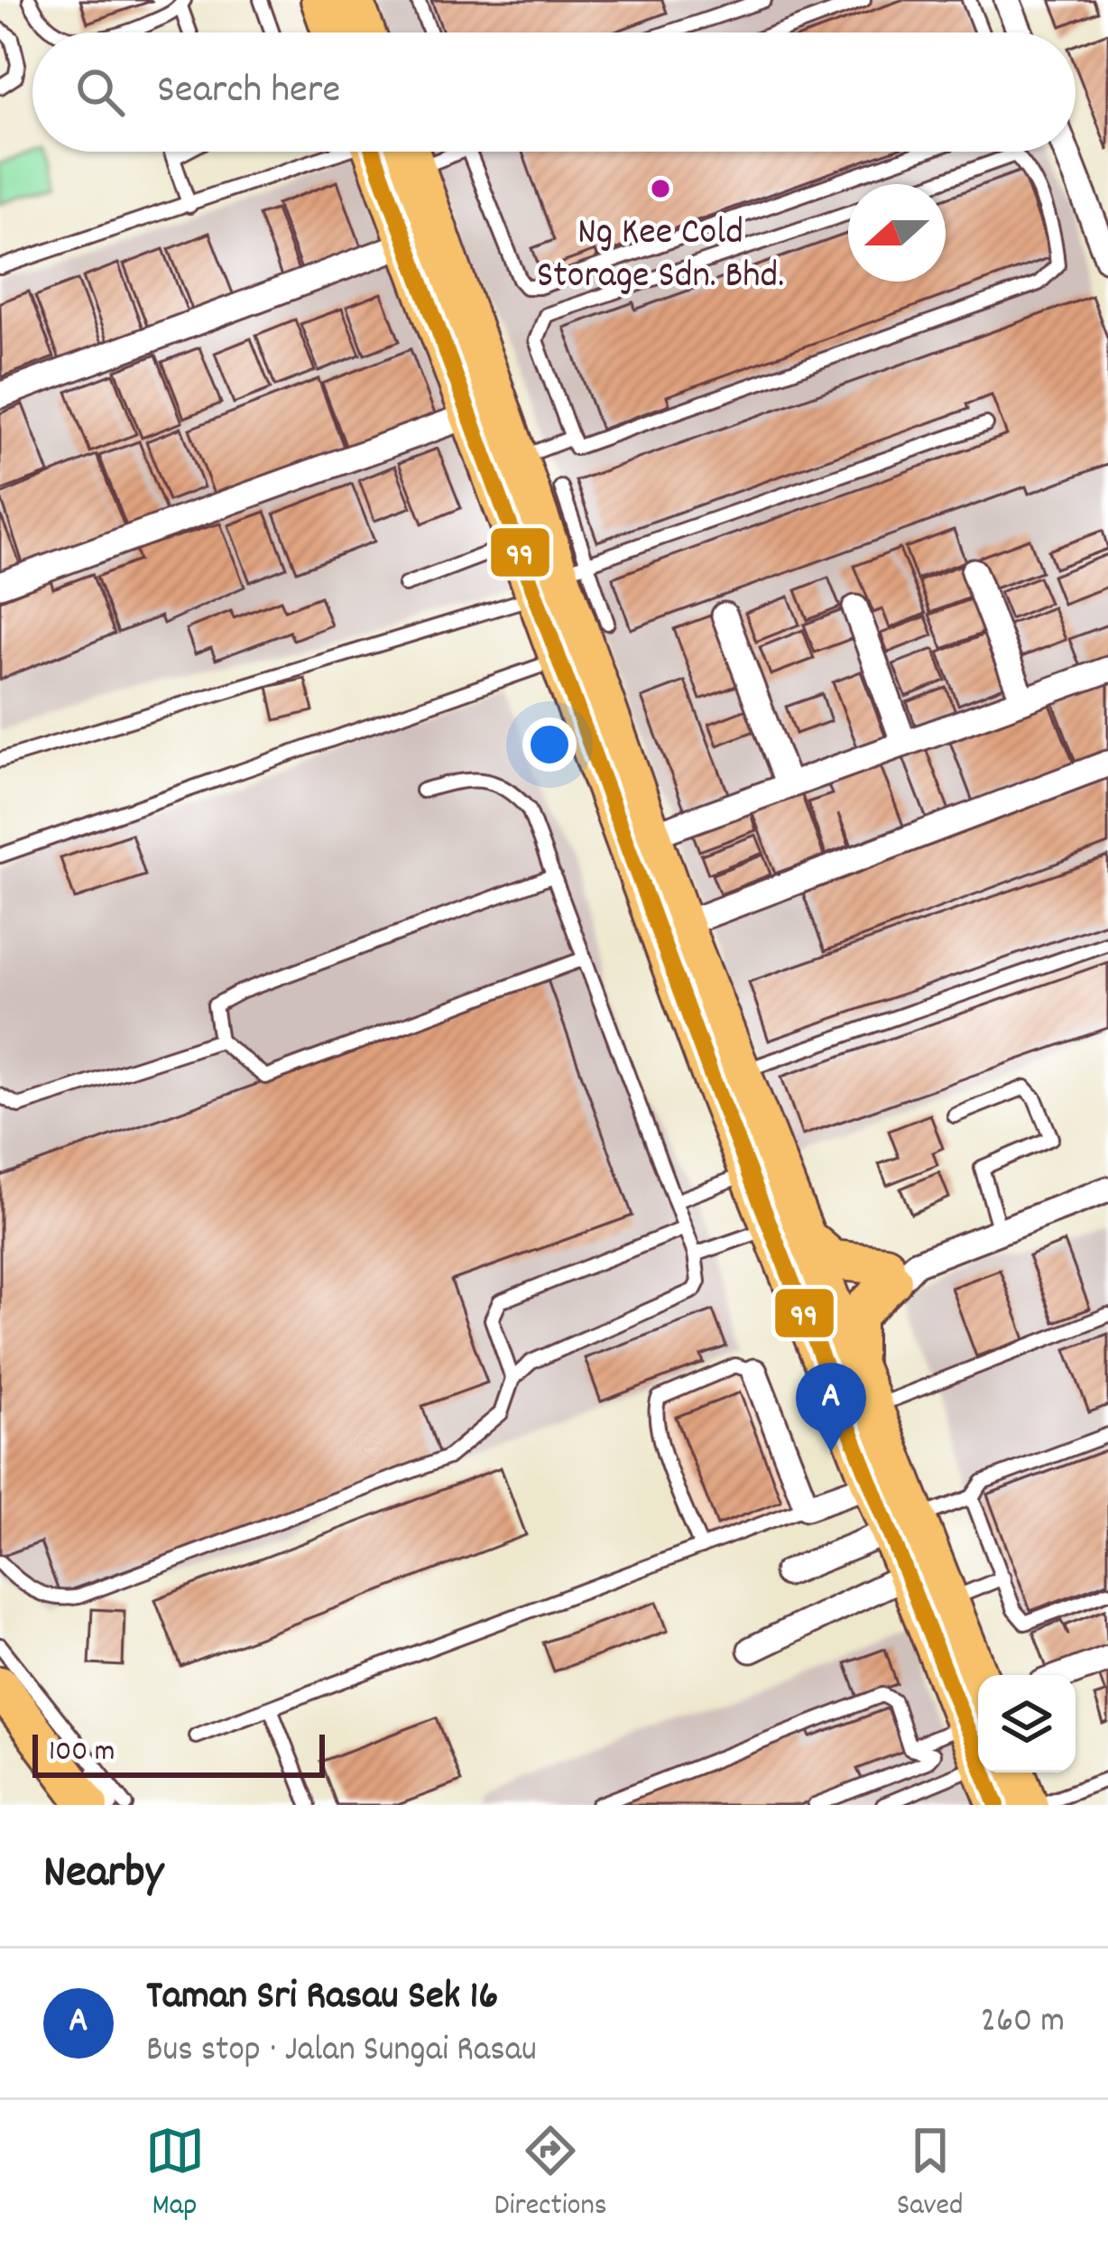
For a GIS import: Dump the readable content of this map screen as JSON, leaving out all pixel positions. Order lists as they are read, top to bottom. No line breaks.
{"places":["Ng Kee Cold Storage Sdn. Bhd."],"lines":["transit line 99"],"scale_bar":"100 m","north":"left","page":{"search":"Search here","pins":"A","scale":"100 m","heading":"Nearby","list":[{"mark":"A","name":"Taman Sri Rasau Sek 16","note":"Bus stop · Jalan Sungai Rasau","value":"260 m"}],"nav":["Map","Directions","Saved"]}}
